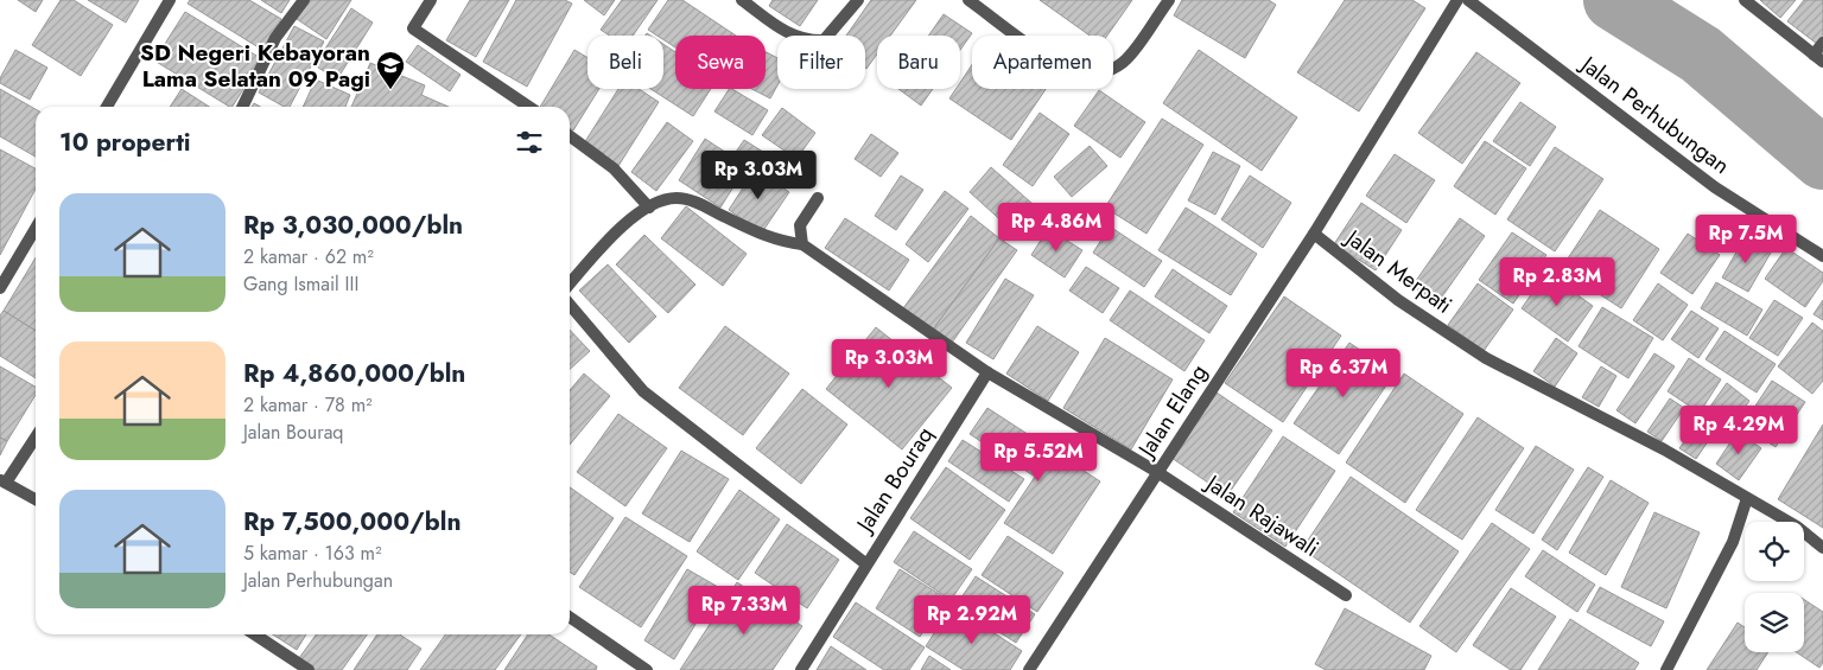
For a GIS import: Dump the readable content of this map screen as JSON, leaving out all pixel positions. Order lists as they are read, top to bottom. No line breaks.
{"streets":{"street":["Jalan Perhubungan","Jalan Merpati","Jalan Elang","Jalan Bouraq","Jalan Rajawali"]},"crossings":[["Jalan Merpati","Jalan Elang"],["Jalan Elang","Jalan Rajawali"]],"places":{"school or university":["SD Negeri Kebayoran Lama Selatan 09 Pagi"]},"page":{"chip":["Beli","Sewa","Filter","Baru","Apartemen"],"heading":"10 properti","price":["Rp 3.03M","Rp 4.86M","Rp 7.5M","Rp 2.83M","Rp 3.03M","Rp 6.37M","Rp 4.29M","Rp 5.52M","Rp 7.33M","Rp 2.92M"],"list":[{"name":"Rp 3,030,000/bln","note":"2 kamar · 62 m² · Gang Ismail III"},{"name":"Rp 4,860,000/bln","note":"2 kamar · 78 m² · Jalan Bouraq"},{"name":"Rp 7,500,000/bln","note":"5 kamar · 163 m² · Jalan Perhubungan"}]}}
